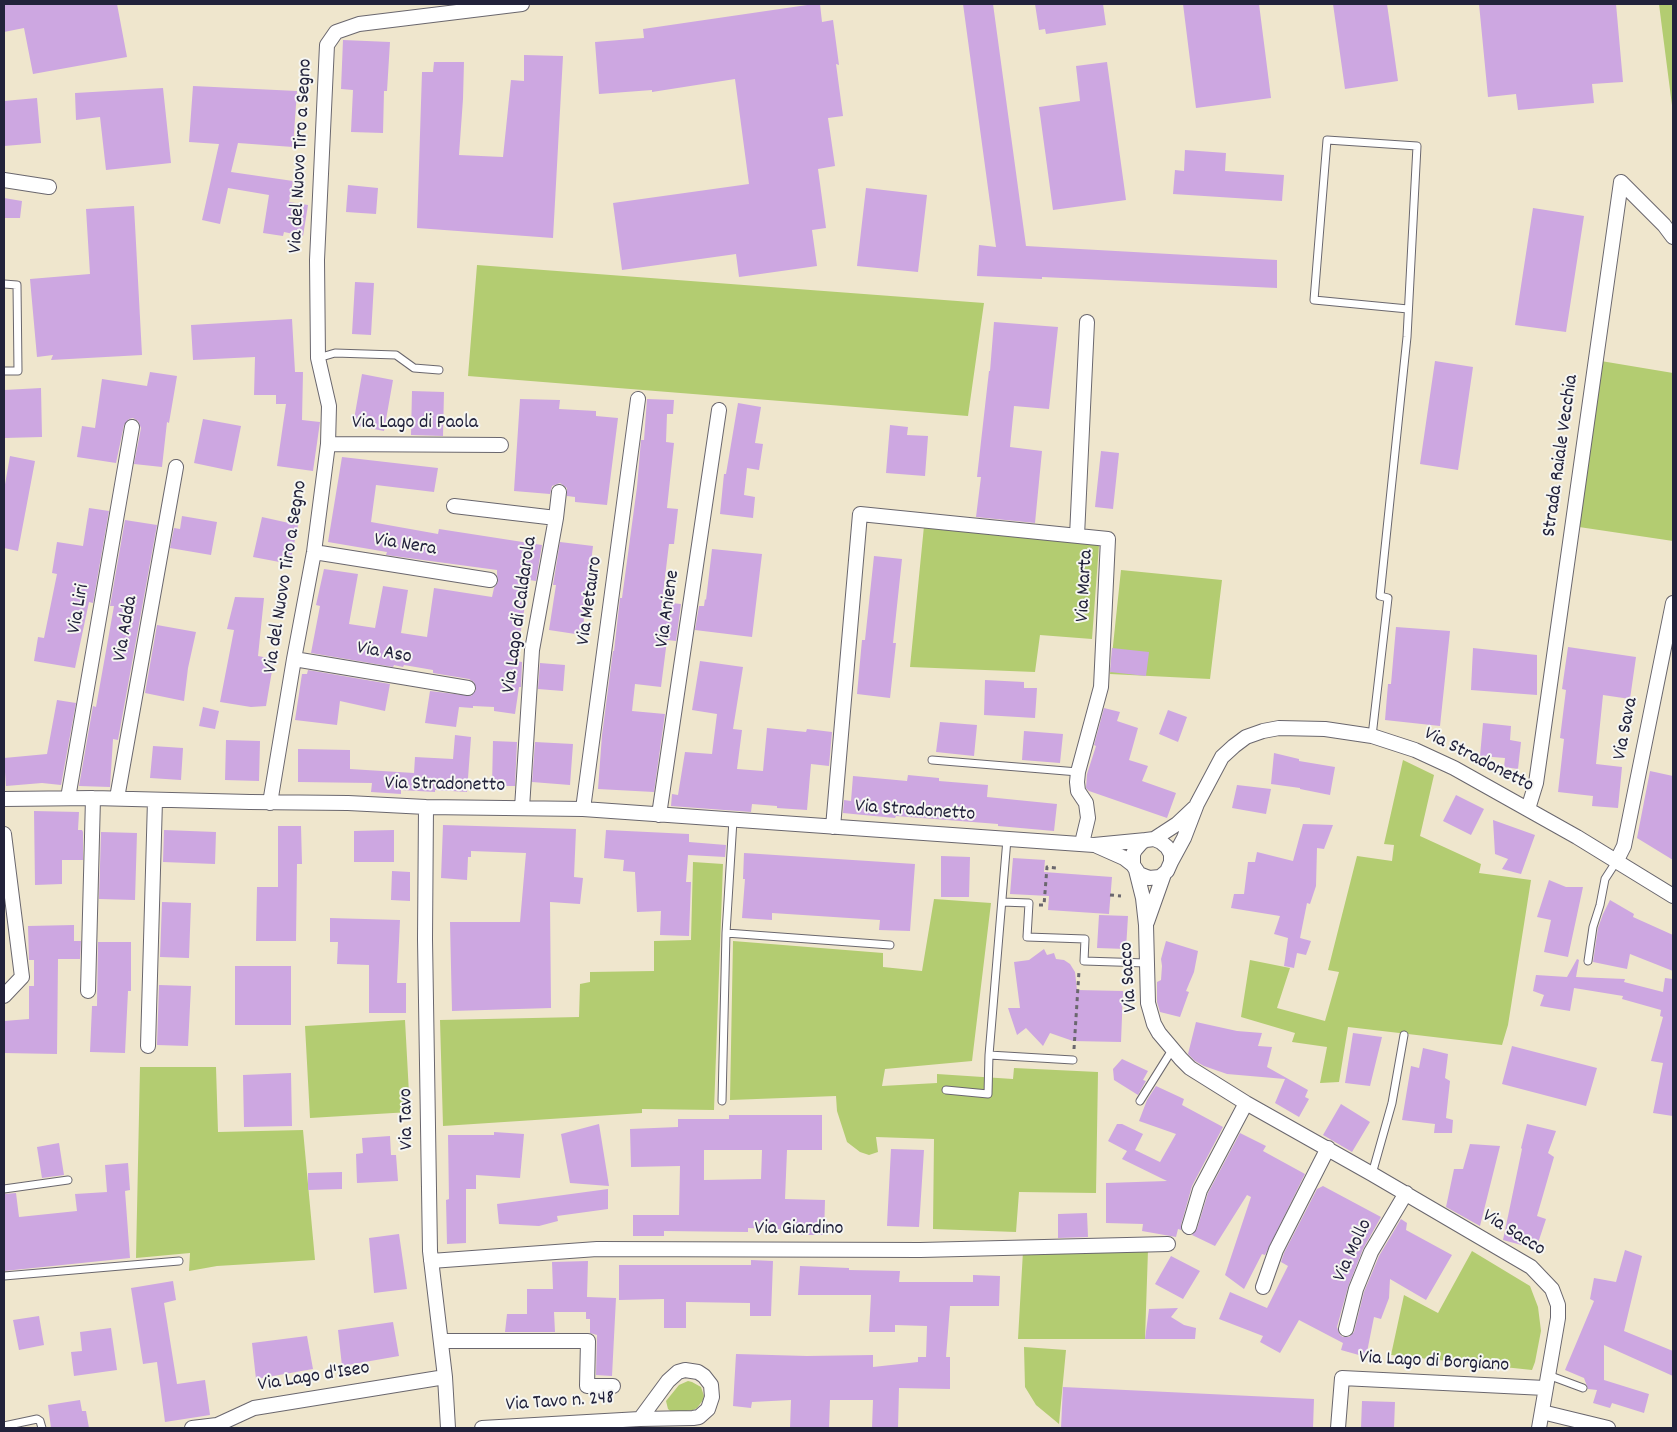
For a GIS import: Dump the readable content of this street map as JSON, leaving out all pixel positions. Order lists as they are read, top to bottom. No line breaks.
{"streets":{"street":["Via del Nuovo Tiro a Segno","Via Lago di Paola","Strada Raiale Vecchia","Via Nera","Via Marta","Via Metauro","Via Liri","Via Aniene","Via Lago di Caldarola","Via Adda","Via Aso","Via Sava","Via Stradonetto","Via Sacco","Via Tavo","Via Giardino","Via Mollo","Via Lago di Borgiano","Via Lago d'Iseo","Via Tavo n. 248"]},"crossings":[["Via del Nuovo Tiro a Segno","Via Lago di Paola"],["Via del Nuovo Tiro a Segno","Via Nera"],["Via del Nuovo Tiro a Segno","Via Aso"],["Via del Nuovo Tiro a Segno","Via Stradonetto"],["Strada Raiale Vecchia","Via Stradonetto"],["Via Marta","Via Stradonetto"],["Via Metauro","Via Stradonetto"],["Via Liri","Via Stradonetto"],["Via Aniene","Via Stradonetto"],["Via Lago di Caldarola","Via Stradonetto"],["Via Adda","Via Stradonetto"],["Via Sava","Via Stradonetto"],["Via Stradonetto","Via Sacco"],["Via Stradonetto","Via Tavo"],["Via Sacco","Via Mollo"],["Via Sacco","Via Lago di Borgiano"],["Via Tavo","Via Giardino"],["Via Tavo","Via Lago d'Iseo"]]}
